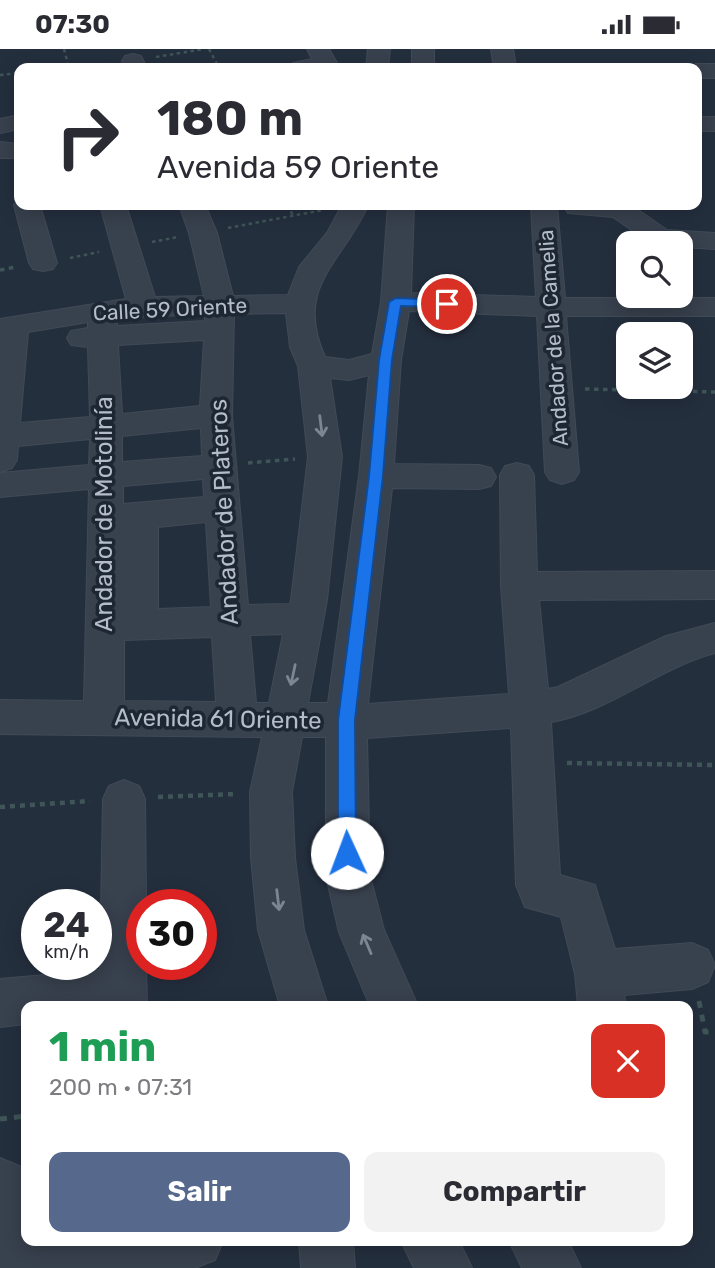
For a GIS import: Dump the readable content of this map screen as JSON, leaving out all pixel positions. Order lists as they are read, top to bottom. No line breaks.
{"streets":{"street":["Calle 59 Oriente","Andador de la Camelia","Andador de Plateros","Andador de Motolinía","Avenida 61 Oriente"]},"crossings":[["Calle 59 Oriente","Andador de Plateros"],["Calle 59 Oriente","Andador de Motolinía"],["Andador de Plateros","Avenida 61 Oriente"],["Andador de Motolinía","Avenida 61 Oriente"]],"page":{"status":"07:30","turn":["180 m","Avenida 59 Oriente"],"speed":"24 km/h","limit":"30","heading":["1 min","200 m · 07:31"],"buttons":["Salir","Compartir"]}}
